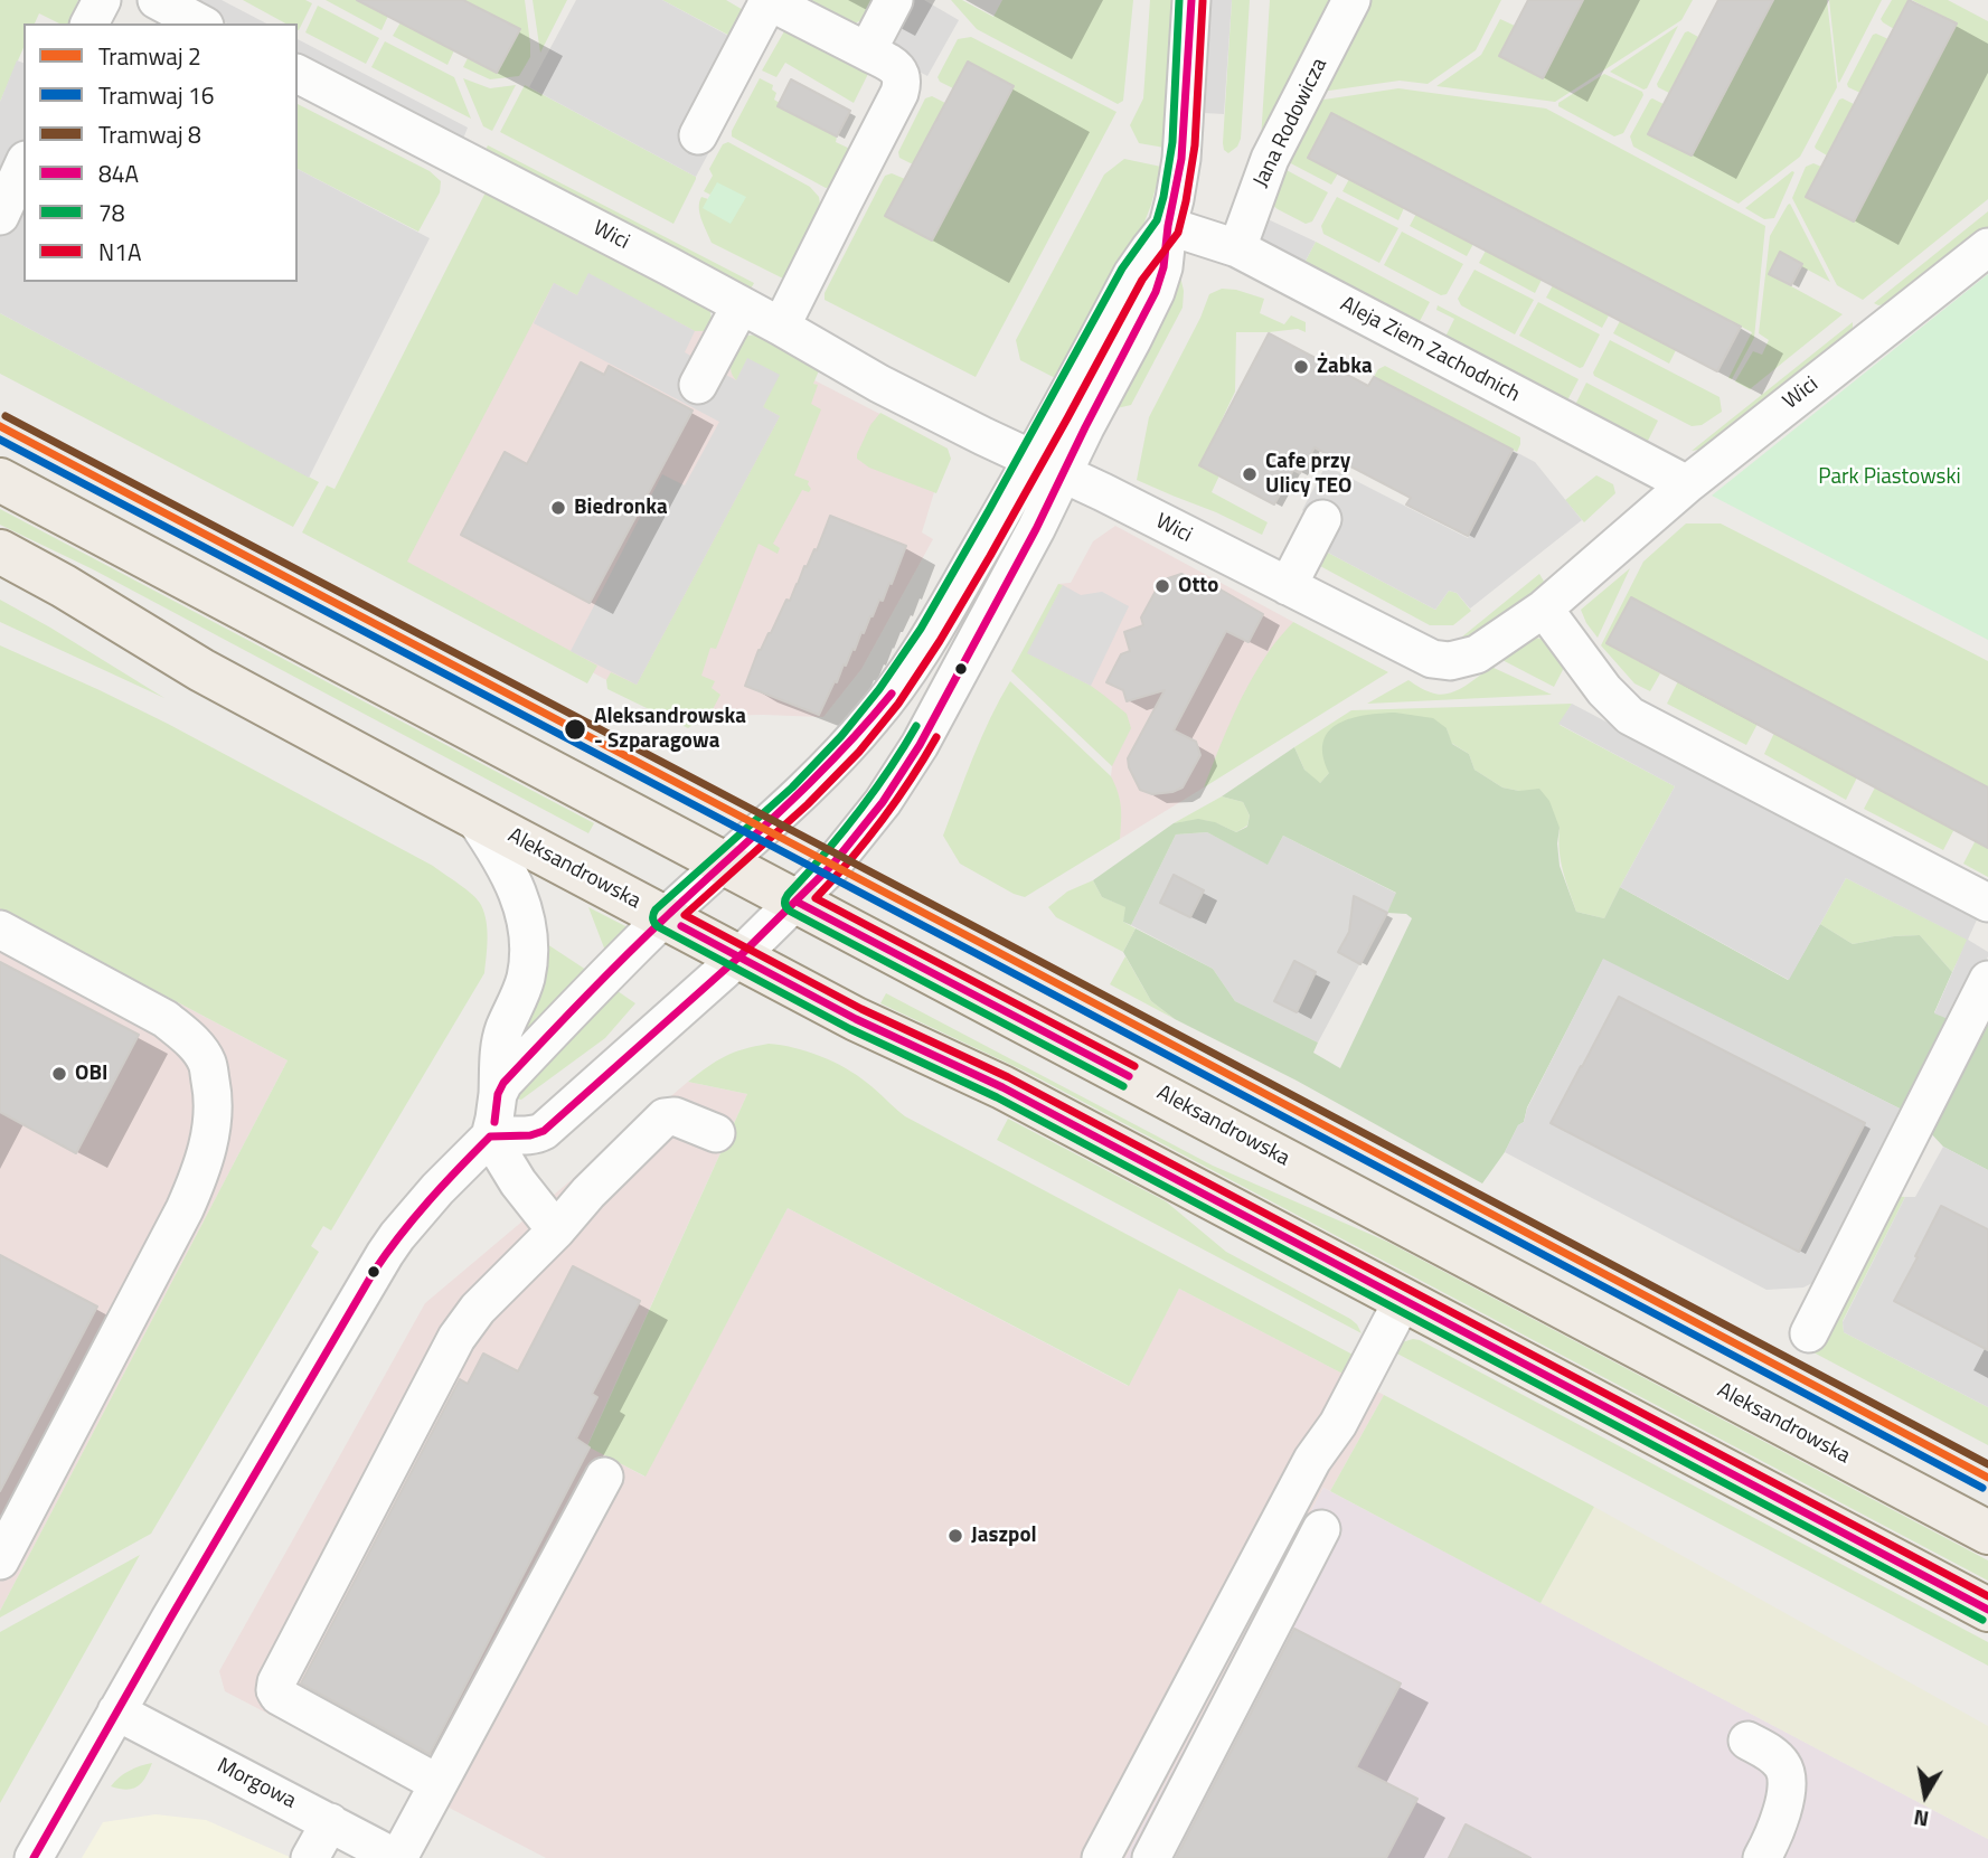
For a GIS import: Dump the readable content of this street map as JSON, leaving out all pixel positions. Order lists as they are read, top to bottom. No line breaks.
{"streets":{"main road":["Aleksandrowska"],"street":["Jana Rodowicza","Wici","Aleja Ziem Zachodnich","Morgowa"]},"crossings":[["Jana Rodowicza","Aleja Ziem Zachodnich"],["Wici","Aleja Ziem Zachodnich"]],"parks":["Park Piastowski"],"places":["Żabka","Cafe przy Ulicy TEO","Biedronka","Otto","Aleksandrowska - Szparagowa","OBI","Jaszpol"],"lines":["transit line 84A","transit line 78","transit line N1A","tram line 8","tram line 2","tram line 16"],"legend":["Tramwaj 2","Tramwaj 16","Tramwaj 8","84A","78","N1A"],"north":"bottom"}
